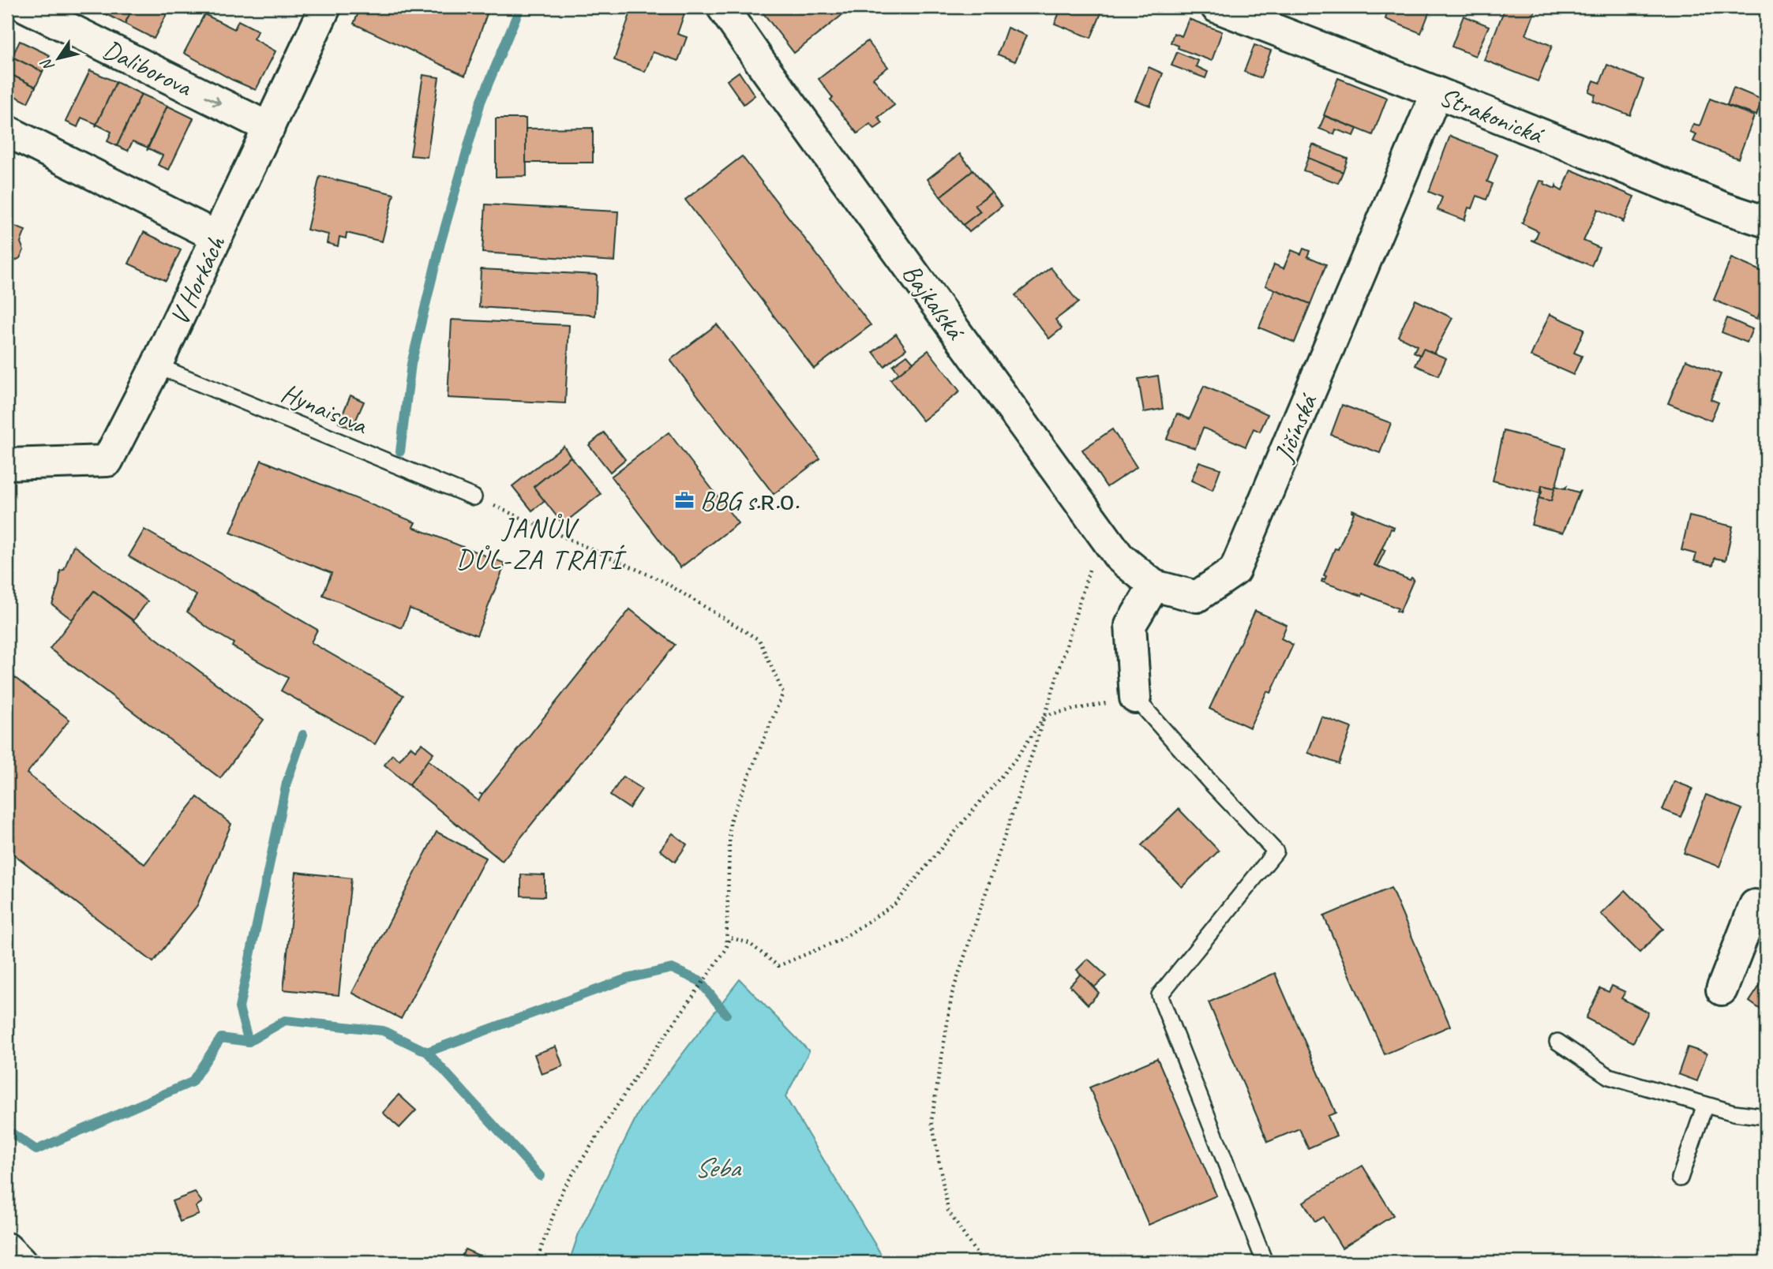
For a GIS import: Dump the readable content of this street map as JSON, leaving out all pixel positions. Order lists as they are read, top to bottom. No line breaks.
{"streets":{"street":["Daliborova","Strakonická","V Horkách","Bajkalská","Jičínská"],"lane":["Hynaisova"]},"crossings":[["Daliborova","V Horkách"],["Strakonická","Jičínská"],["V Horkách","Hynaisova"],["Bajkalská","Jičínská"]],"districts":["JANŮV DŮL-ZA TRATÍ"],"water":["Seba"],"places":{"office":["BBG s.ʀ.ᴏ."]},"north":"bottom left"}
